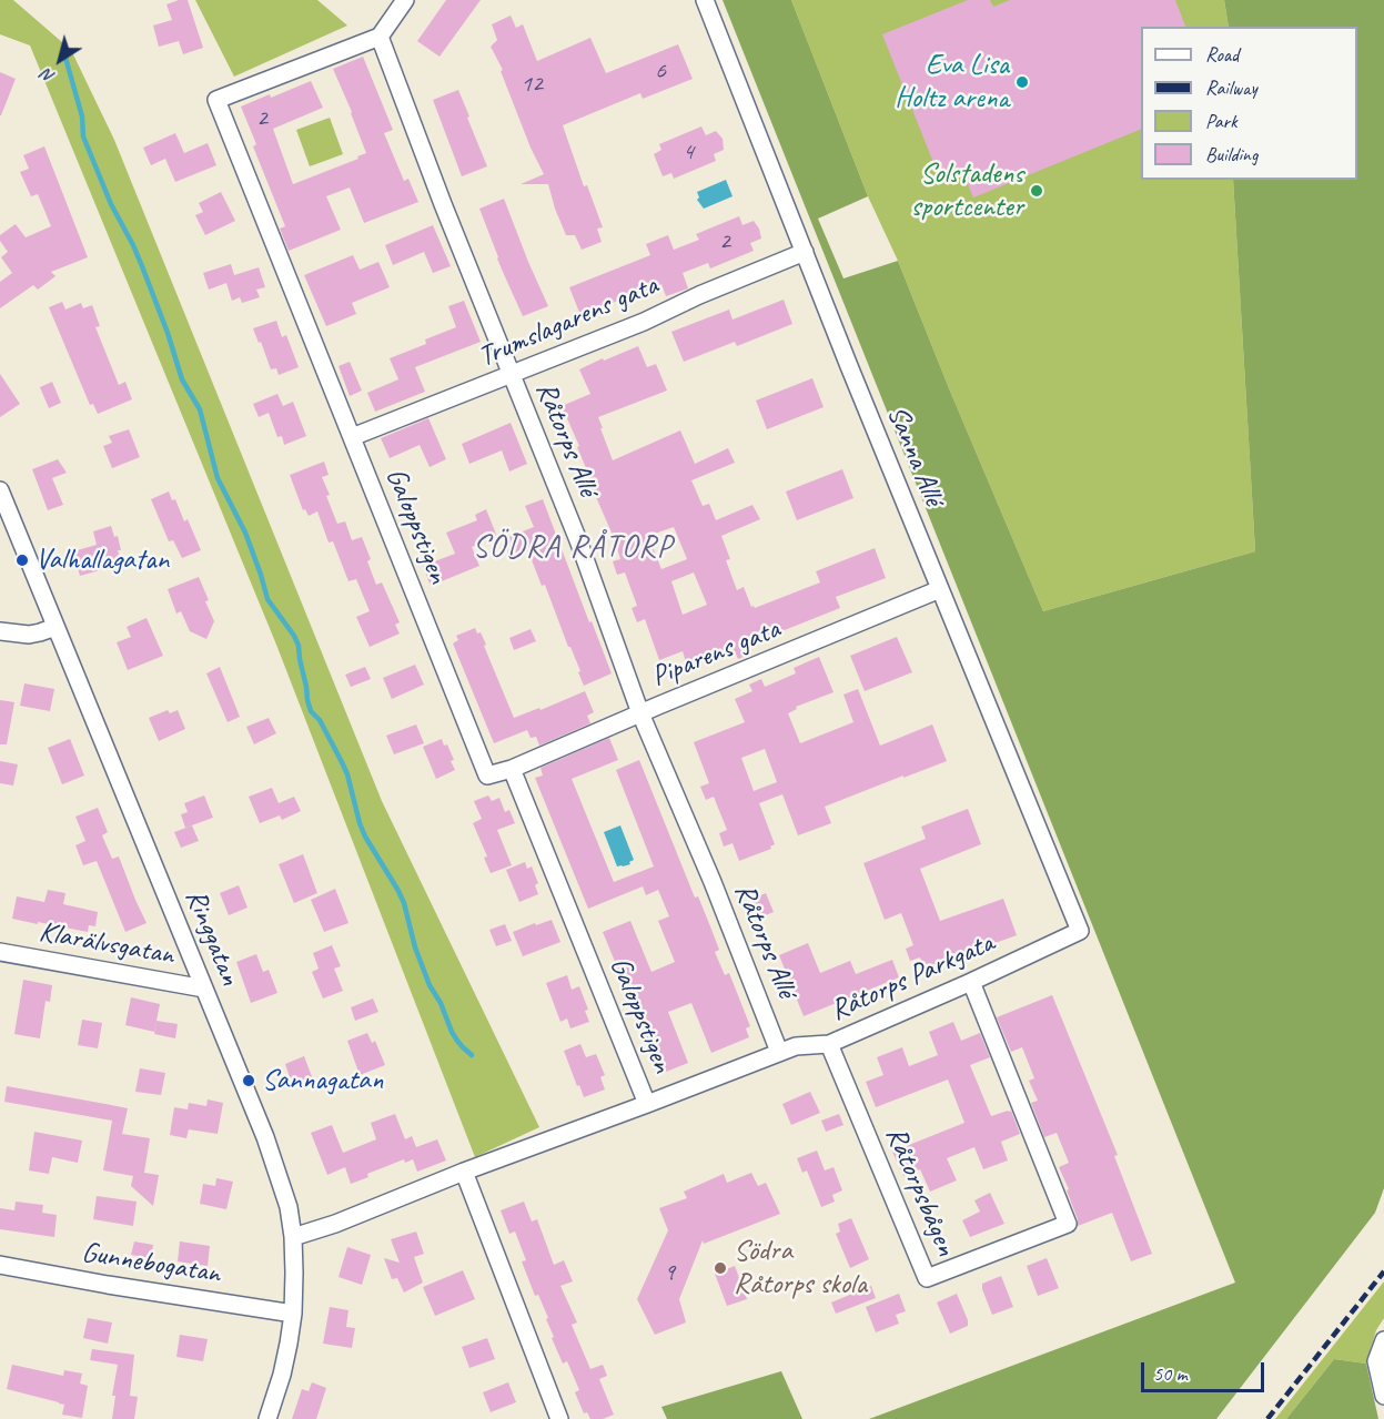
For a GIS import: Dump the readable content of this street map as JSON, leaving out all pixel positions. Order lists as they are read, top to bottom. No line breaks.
{"streets":{"street":["Trumslagarens gata","Råtorps Allé","Sanna Allé","Galoppstigen","Piparens gata","Ringgatan","Klarälvsgatan","Råtorps Parkgata","Råtorpsbågen","Gunnebogatan"]},"crossings":[["Trumslagarens gata","Råtorps Allé"],["Trumslagarens gata","Sanna Allé"],["Trumslagarens gata","Galoppstigen"],["Råtorps Allé","Galoppstigen"],["Råtorps Allé","Piparens gata"],["Råtorps Allé","Råtorps Parkgata"],["Sanna Allé","Piparens gata"],["Sanna Allé","Råtorps Parkgata"],["Galoppstigen","Piparens gata"],["Galoppstigen","Råtorps Parkgata"],["Ringgatan","Klarälvsgatan"],["Ringgatan","Gunnebogatan"],["Råtorps Parkgata","Råtorpsbågen"]],"districts":["SÖDRA RÅTORP"],"places":["Eva Lisa Holtz arena","Solstadens sportcenter","Valhallagatan","Sannagatan","Södra Råtorps skola"],"house_numbers":["6","12","2","4","2","9"],"legend":["Road","Railway","Park","Building"],"scale_bar":"50 m","north":"bottom left"}
